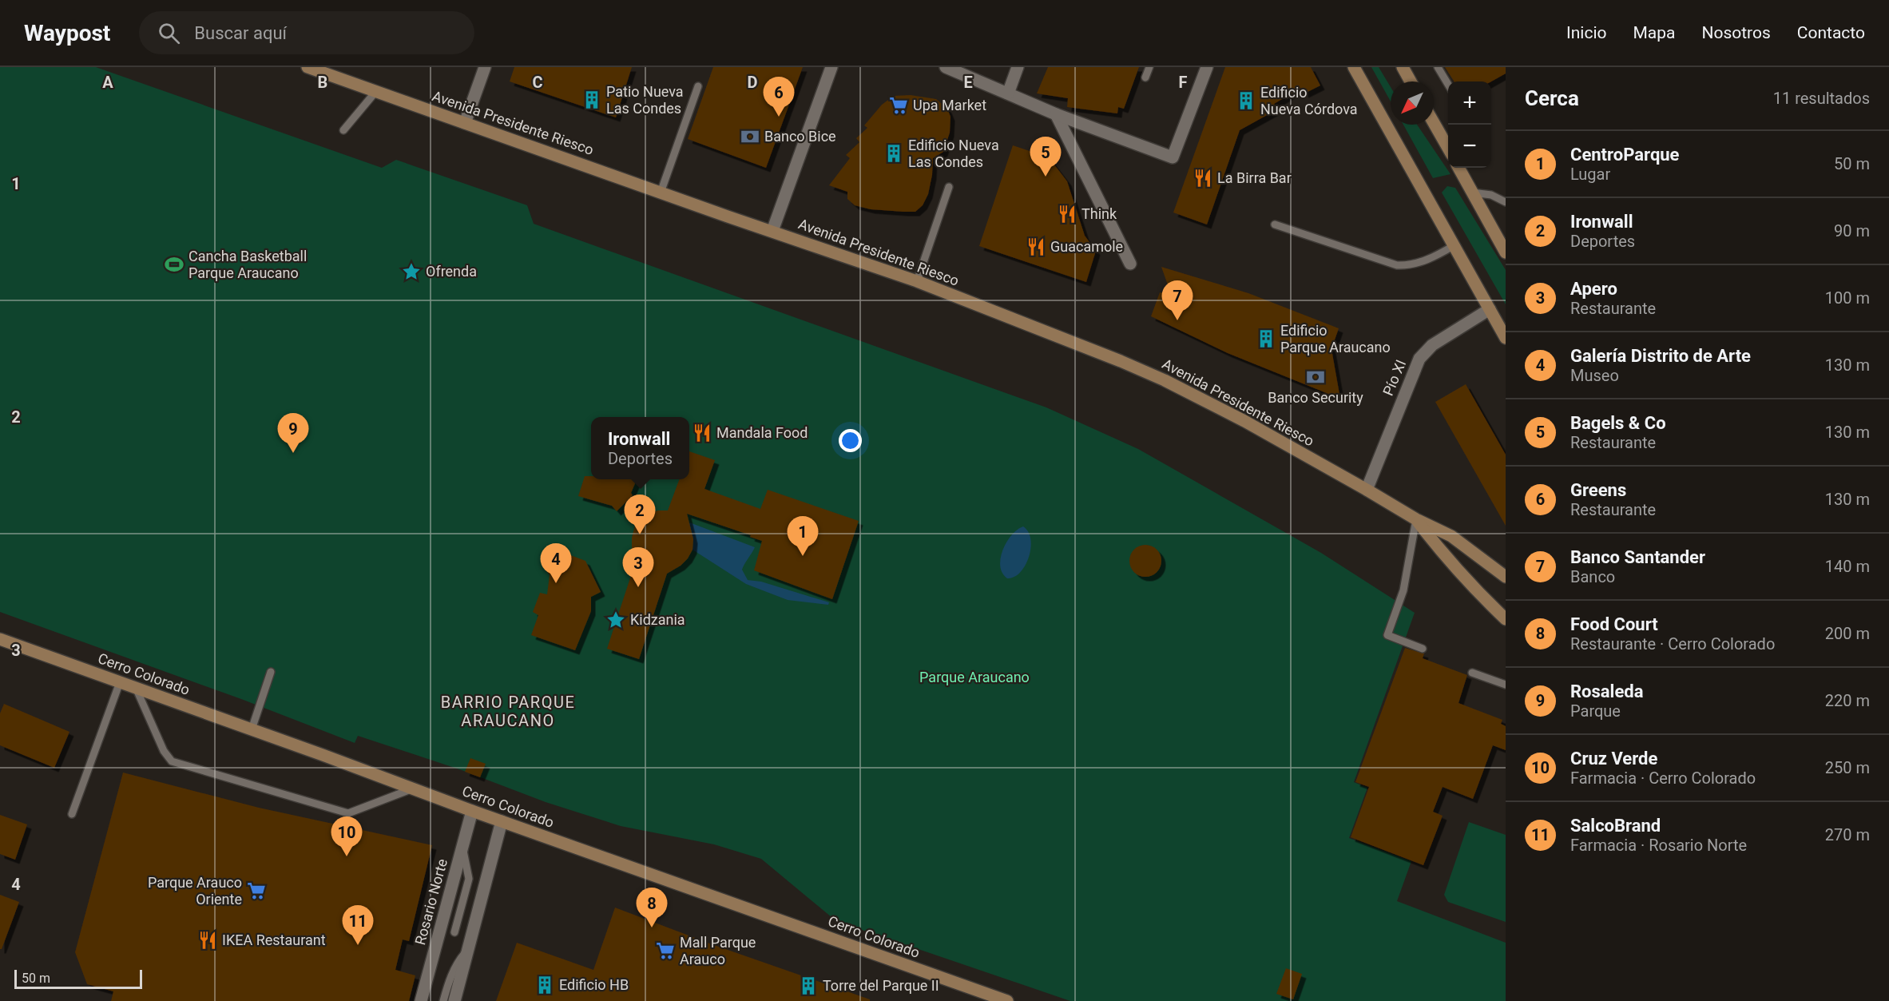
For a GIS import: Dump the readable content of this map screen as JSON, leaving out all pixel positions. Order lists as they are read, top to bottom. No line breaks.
{"streets":{"main road":["Avenida Presidente Riesco","Cerro Colorado"],"street":["Pío XI","Rosario Norte"]},"crossings":[["Avenida Presidente Riesco","Pío XI"],["Cerro Colorado","Rosario Norte"]],"districts":["BARRIO PARQUE ARAUCANO"],"parks":["Parque Araucano"],"places":{"building":["Patio Nueva Las Condes","Edificio Nueva Córdova","Edificio Nueva Las Condes","Edificio Parque Araucano","Edificio HB","Torre del Parque II"],"supermarket":["Upa Market","Parque Arauco Oriente","Mall Parque Arauco"],"bank":["Banco Bice","Banco Security"],"restaurant":["La Birra Bar","Think","Guacamole","Mandala Food","IKEA Restaurant"],"sports":["Cancha Basketball Parque Araucano"],"place":["Ofrenda","Kidzania"]},"scale_bar":"50 m","north":"bottom left","page":{"header":"Waypost","search":"Buscar aquí","nav":["Inicio","Mapa","Nosotros","Contacto"],"heading":["Cerca","11 resultados"],"pins":["6","5","7","9","2","1","4","3","10","8","11"],"map_buttons":["+","−"],"list":[{"mark":"1","name":"CentroParque","note":"Lugar","value":"50 m"},{"mark":"2","name":"Ironwall","note":"Deportes","value":"90 m"},{"mark":"3","name":"Apero","note":"Restaurante","value":"100 m"},{"mark":"4","name":"Galería Distrito de Arte","note":"Museo","value":"130 m"},{"mark":"5","name":"Bagels & Co","note":"Restaurante","value":"130 m"},{"mark":"6","name":"Greens","note":"Restaurante","value":"130 m"},{"mark":"7","name":"Banco Santander","note":"Banco","value":"140 m"},{"mark":"8","name":"Food Court","note":"Restaurante · Cerro Colorado","value":"200 m"},{"mark":"9","name":"Rosaleda","note":"Parque","value":"220 m"},{"mark":"10","name":"Cruz Verde","note":"Farmacia · Cerro Colorado","value":"250 m"},{"mark":"11","name":"SalcoBrand","note":"Farmacia · Rosario Norte","value":"270 m"}],"popup":["Ironwall","Deportes"],"scale":"50 m"},"grid":{"columns":["A","B","C","D","E","F"],"rows":["1","2","3","4"]}}
